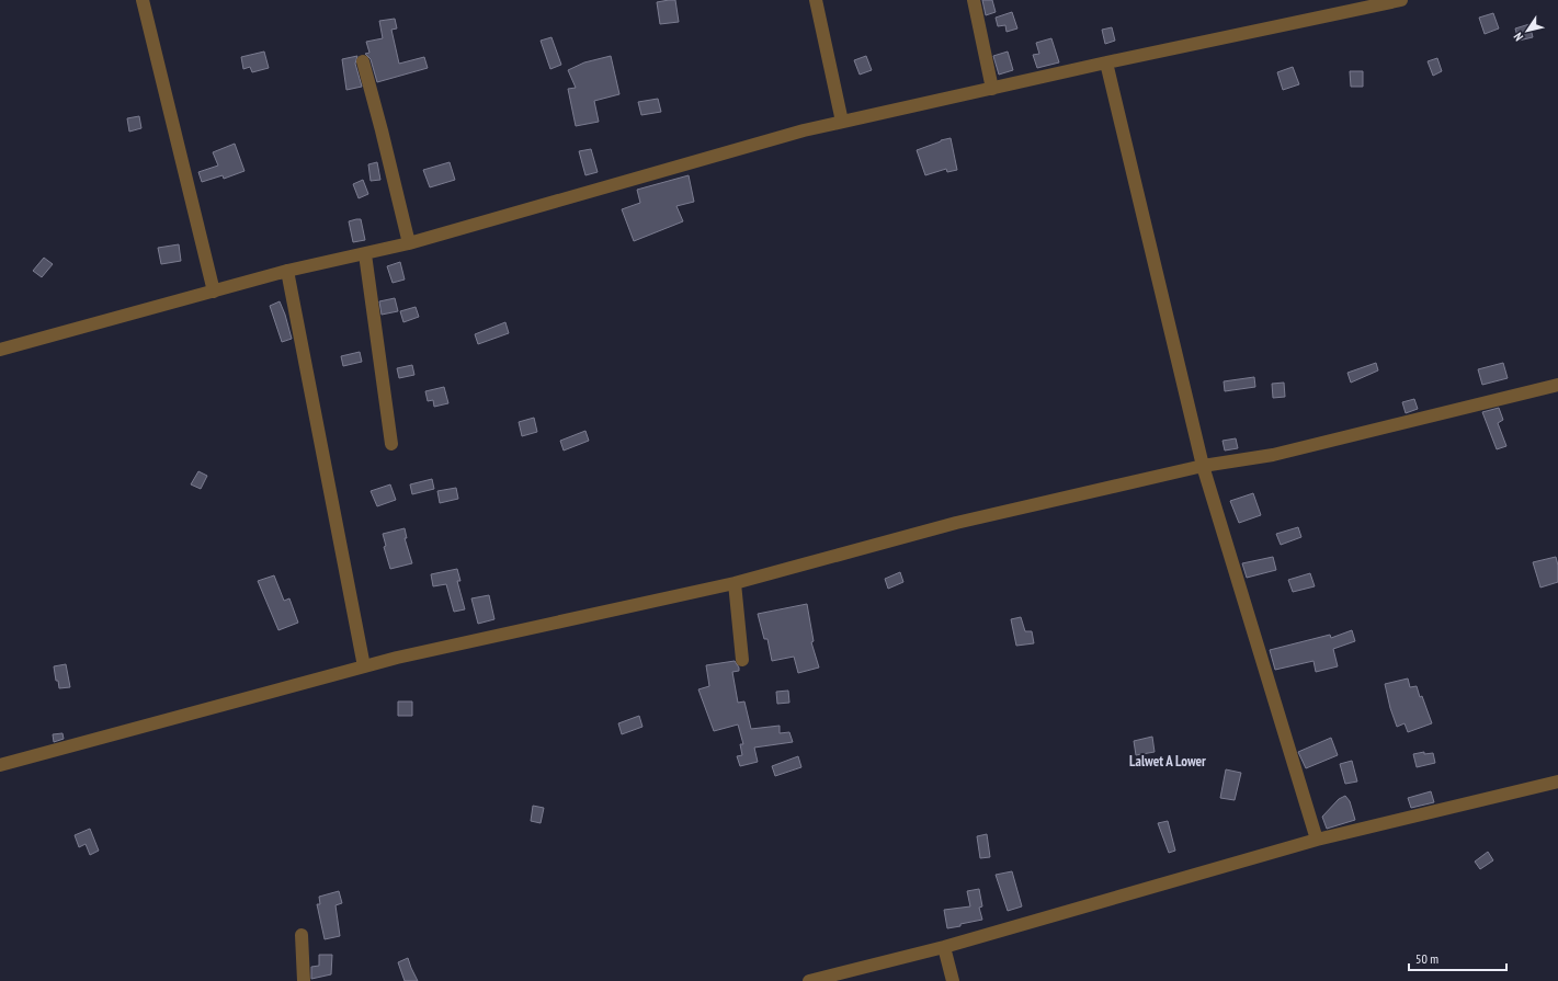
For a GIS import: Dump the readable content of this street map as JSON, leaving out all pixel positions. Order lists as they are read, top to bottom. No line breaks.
{"districts":["Lalwet A Lower"],"scale_bar":"50 m","north":"bottom left"}
